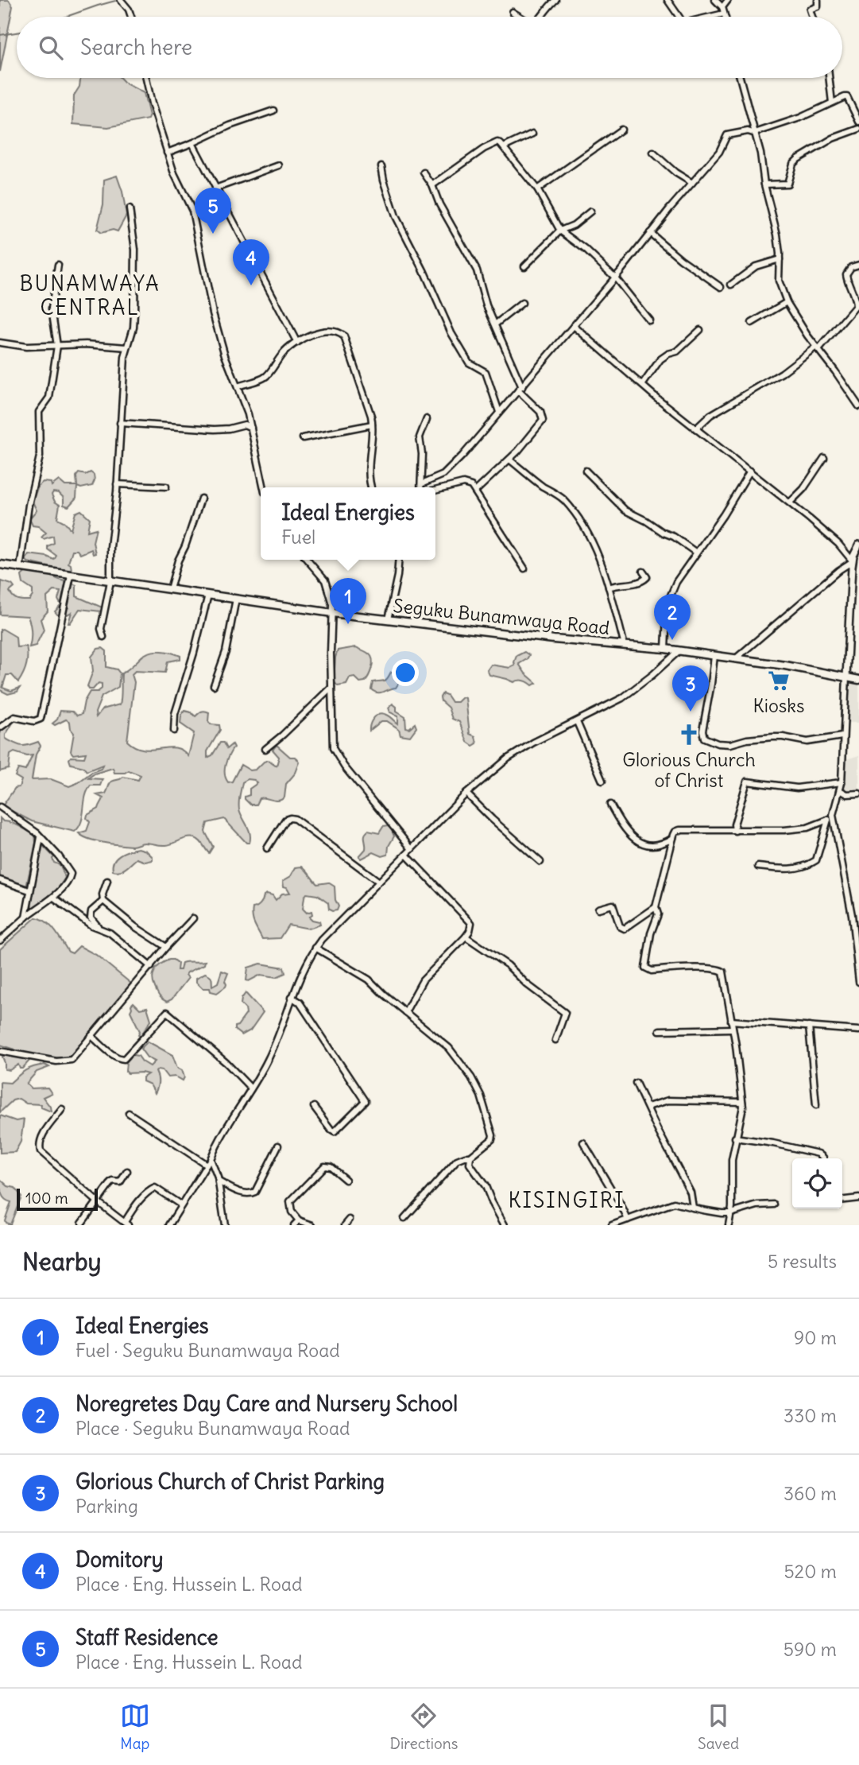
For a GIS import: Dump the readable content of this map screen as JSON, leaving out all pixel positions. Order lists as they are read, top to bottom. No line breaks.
{"streets":{"main road":["Seguku Bunamwaya Road"]},"districts":["BUNAMWAYA CENTRAL","KISINGIRI"],"places":{"supermarket":["Kiosks"],"church":["Glorious Church of Christ"]},"scale_bar":"100 m","page":{"search":"Search here","pins":["5","4","1","2","3"],"popup":["Ideal Energies","Fuel"],"scale":"100 m","heading":["Nearby","5 results"],"list":[{"mark":"1","name":"Ideal Energies","note":"Fuel · Seguku Bunamwaya Road","value":"90 m"},{"mark":"2","name":"Noregretes Day Care and Nursery School","note":"Place · Seguku Bunamwaya Road","value":"330 m"},{"mark":"3","name":"Glorious Church of Christ Parking","note":"Parking","value":"360 m"},{"mark":"4","name":"Domitory","note":"Place · Eng. Hussein L. Road","value":"520 m"},{"mark":"5","name":"Staff Residence","note":"Place · Eng. Hussein L. Road","value":"590 m"}],"nav":["Map","Directions","Saved"]}}
